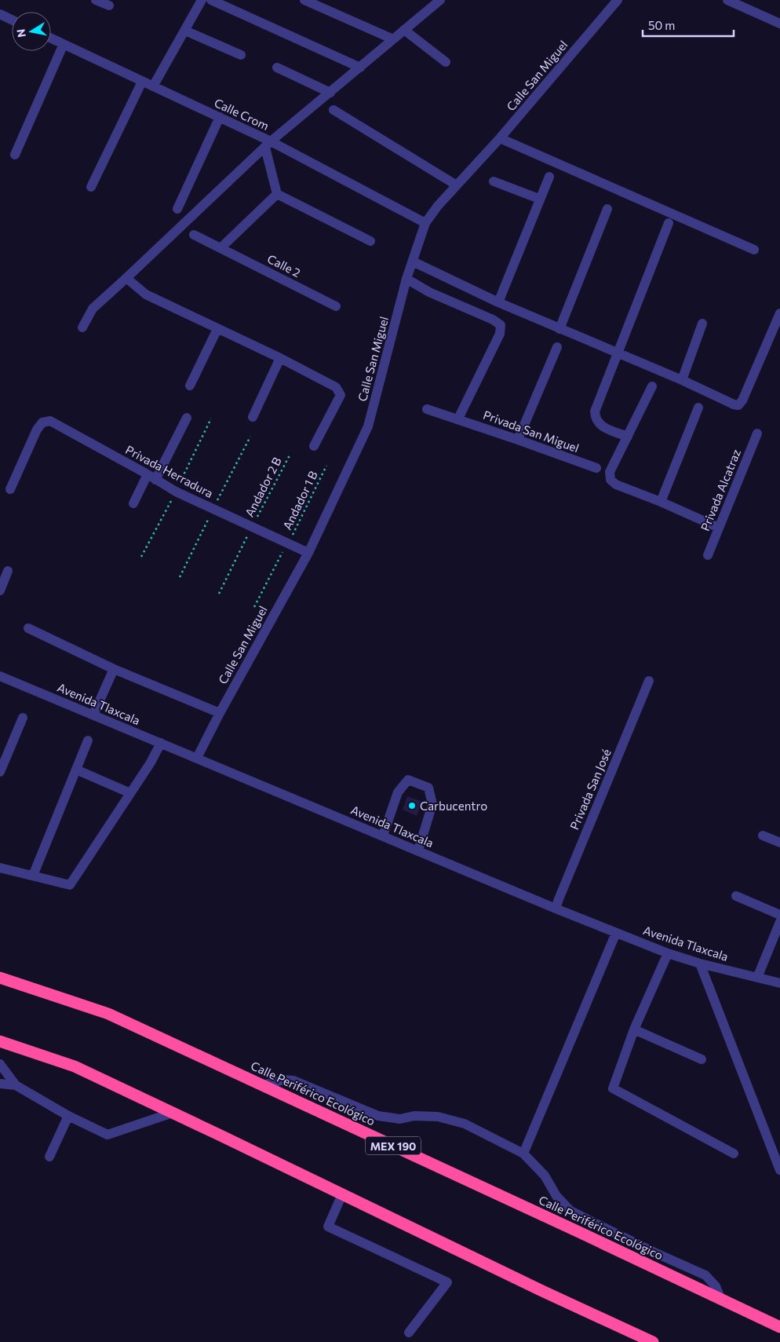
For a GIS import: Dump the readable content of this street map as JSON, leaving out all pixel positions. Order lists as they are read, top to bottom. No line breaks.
{"streets":{"highway":["Calle Periférico Ecológico","MEX 190"],"street":["Calle San Miguel","Calle Crom","Calle 2","Privada San Miguel","Privada Herradura","Privada Alcatraz","Avenida Tlaxcala","Privada San José"],"path":["Andador 2 B","Andador 1 B"]},"crossings":[["Calle San Miguel","Calle Crom"],["Calle San Miguel","Privada Herradura"],["Calle San Miguel","Avenida Tlaxcala"],["Privada Herradura","Andador 2 B"],["Privada Herradura","Andador 1 B"],["Avenida Tlaxcala","Privada San José"]],"places":["Carbucentro"],"scale_bar":"50 m","north":"left"}
